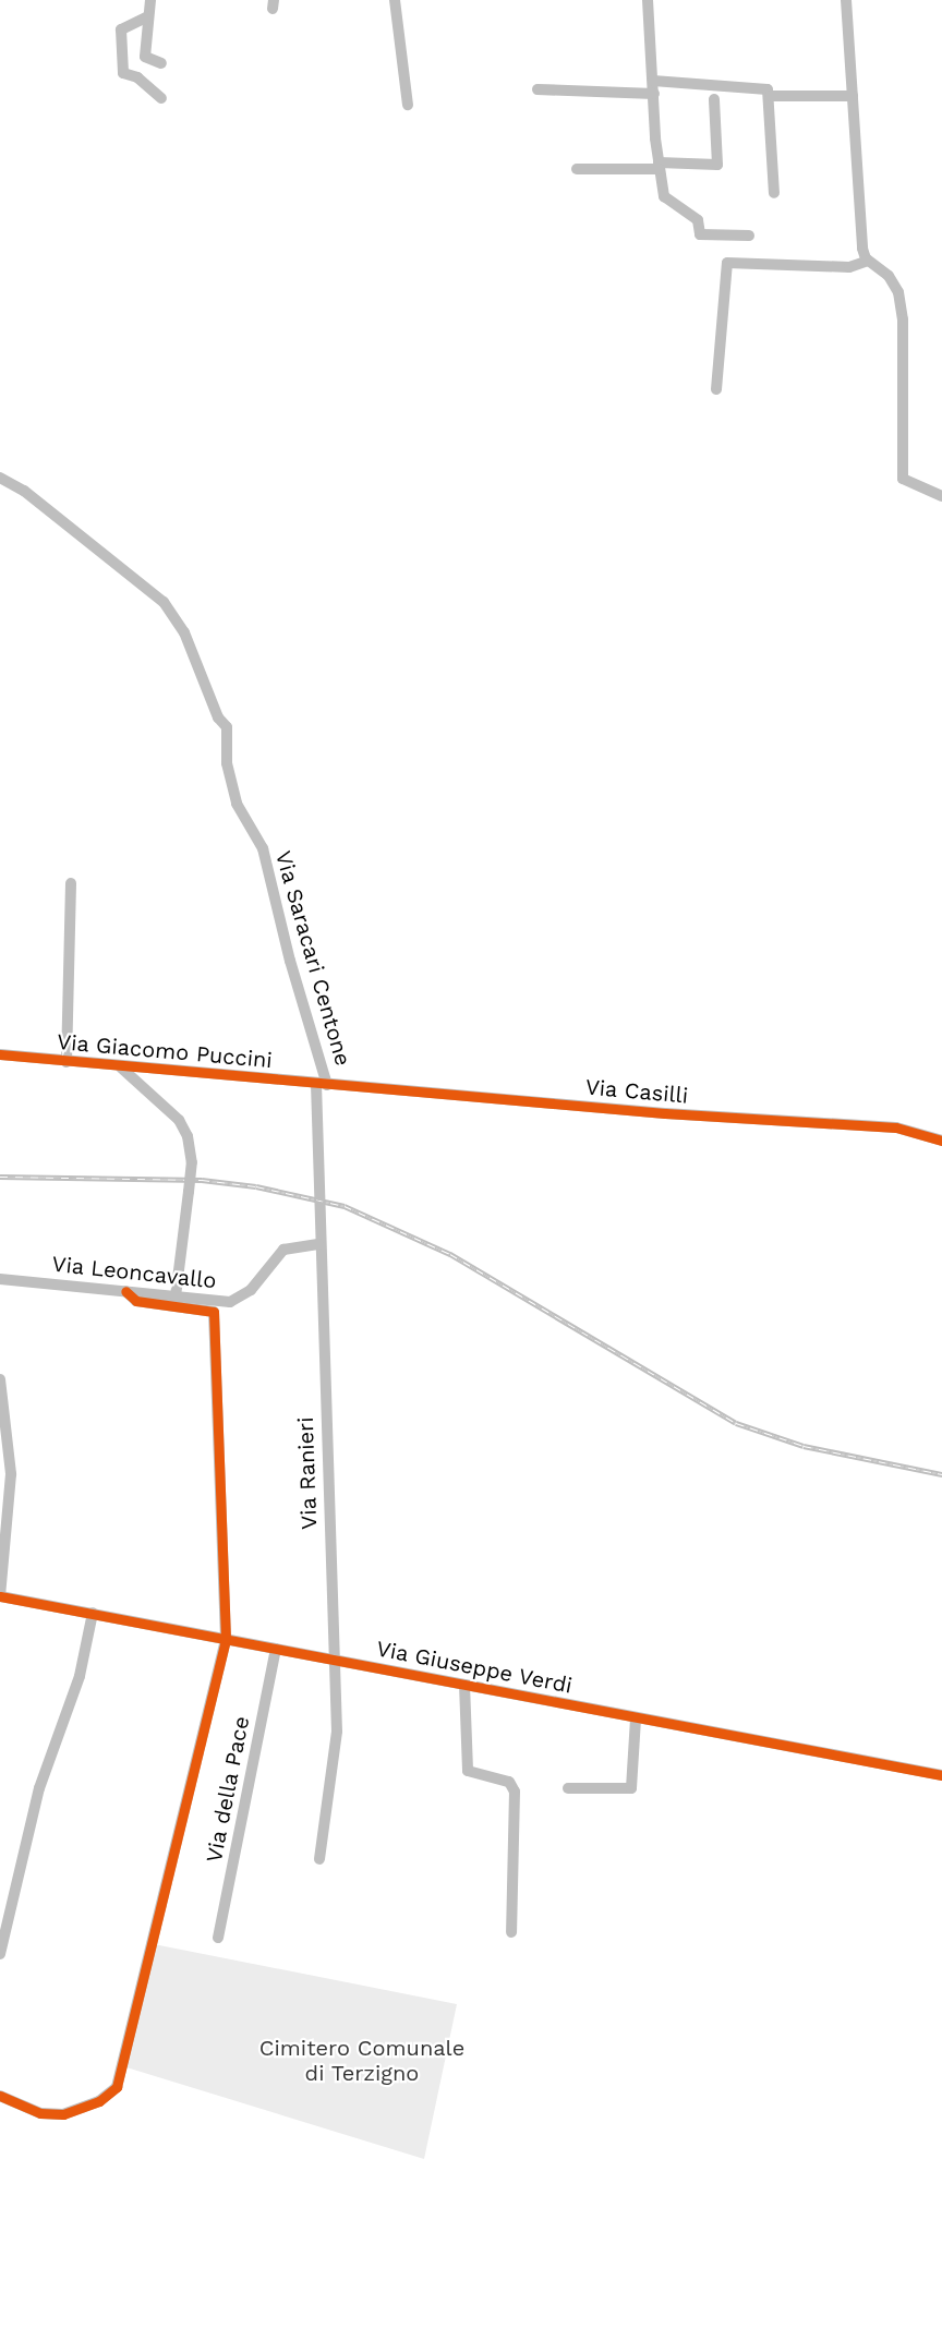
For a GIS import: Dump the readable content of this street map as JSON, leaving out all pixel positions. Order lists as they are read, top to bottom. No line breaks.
{"streets":{"street":["Via Saracari Centone","Via Giacomo Puccini","Via Casilli","Via Leoncavallo","Via Ranieri","Via Giuseppe Verdi","Via della Pace"]},"crossings":[["Via Saracari Centone","Via Giacomo Puccini"],["Via Saracari Centone","Via Casilli"],["Via Saracari Centone","Via Ranieri"],["Via Giacomo Puccini","Via Casilli"],["Via Giacomo Puccini","Via Ranieri"],["Via Casilli","Via Ranieri"],["Via Leoncavallo","Via Ranieri"],["Via Ranieri","Via Giuseppe Verdi"],["Via Giuseppe Verdi","Via della Pace"]],"parks":["Cimitero Comunale di Terzigno"]}
